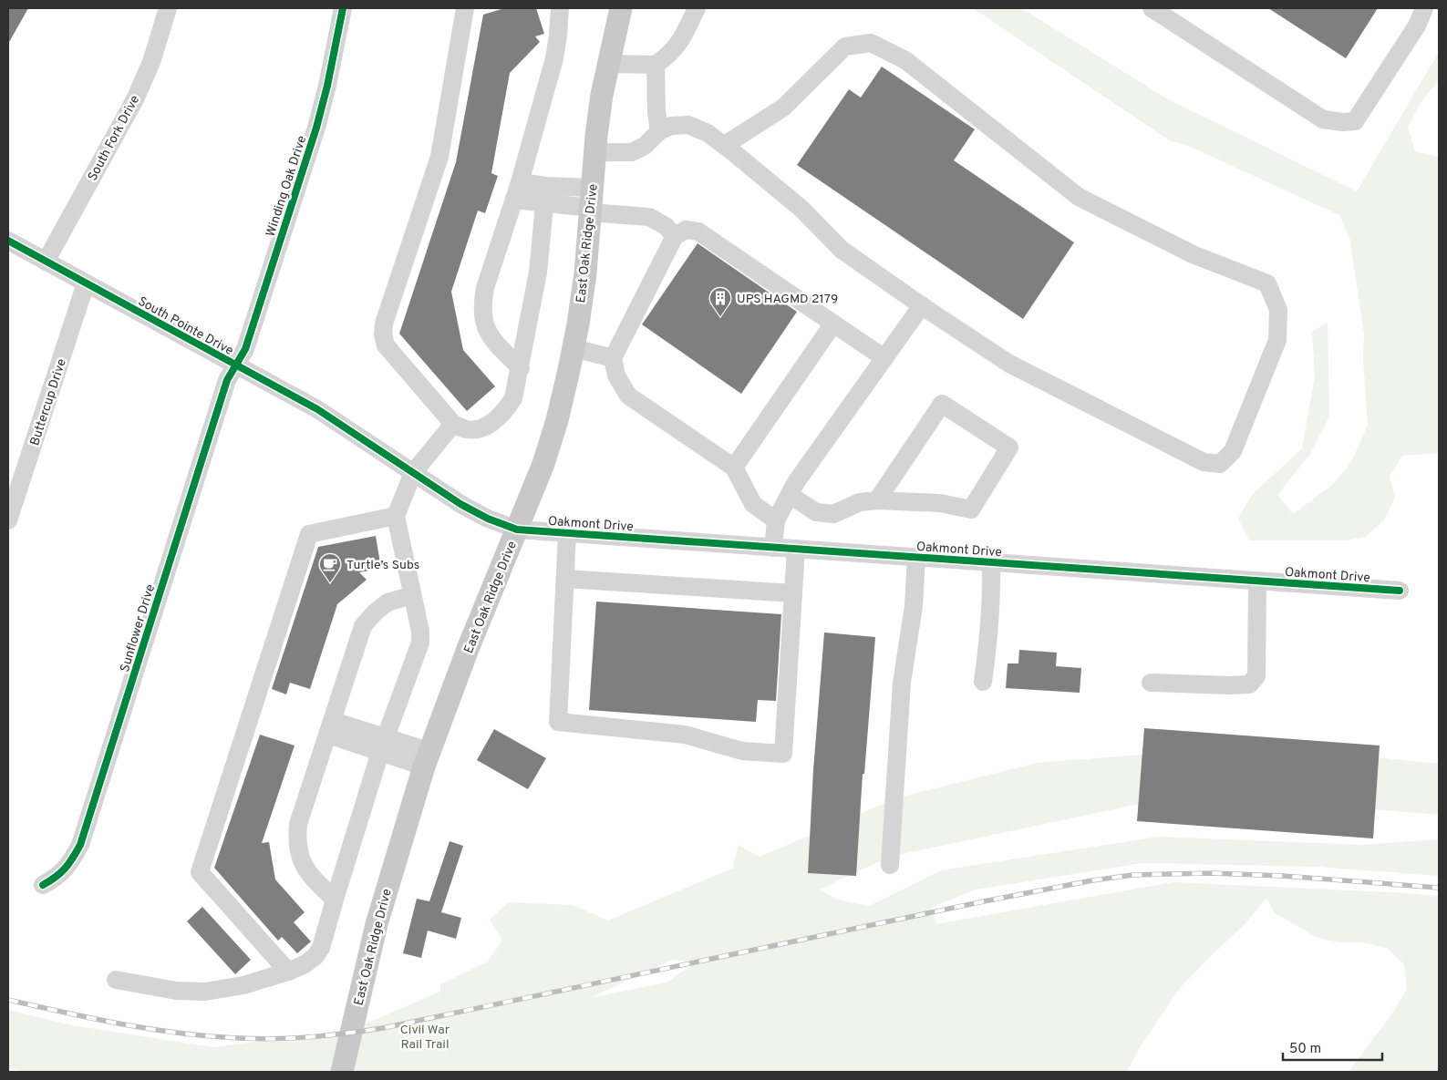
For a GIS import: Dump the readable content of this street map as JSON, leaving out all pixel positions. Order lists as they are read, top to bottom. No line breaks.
{"streets":{"main road":["East Oak Ridge Drive"],"street":["South Fork Drive","Winding Oak Drive","South Pointe Drive","Buttercup Drive","Oakmont Drive","Sunflower Drive"]},"crossings":[["South Fork Drive","South Pointe Drive"],["Winding Oak Drive","South Pointe Drive"],["Winding Oak Drive","Sunflower Drive"],["East Oak Ridge Drive","South Pointe Drive"],["East Oak Ridge Drive","Oakmont Drive"],["South Pointe Drive","Buttercup Drive"],["South Pointe Drive","Oakmont Drive"],["South Pointe Drive","Sunflower Drive"]],"parks":["Civil War Rail Trail"],"places":{"building":["UPS HAGMD 2179"],"cafe":["Turtle’s Subs"]},"scale_bar":"50 m"}
